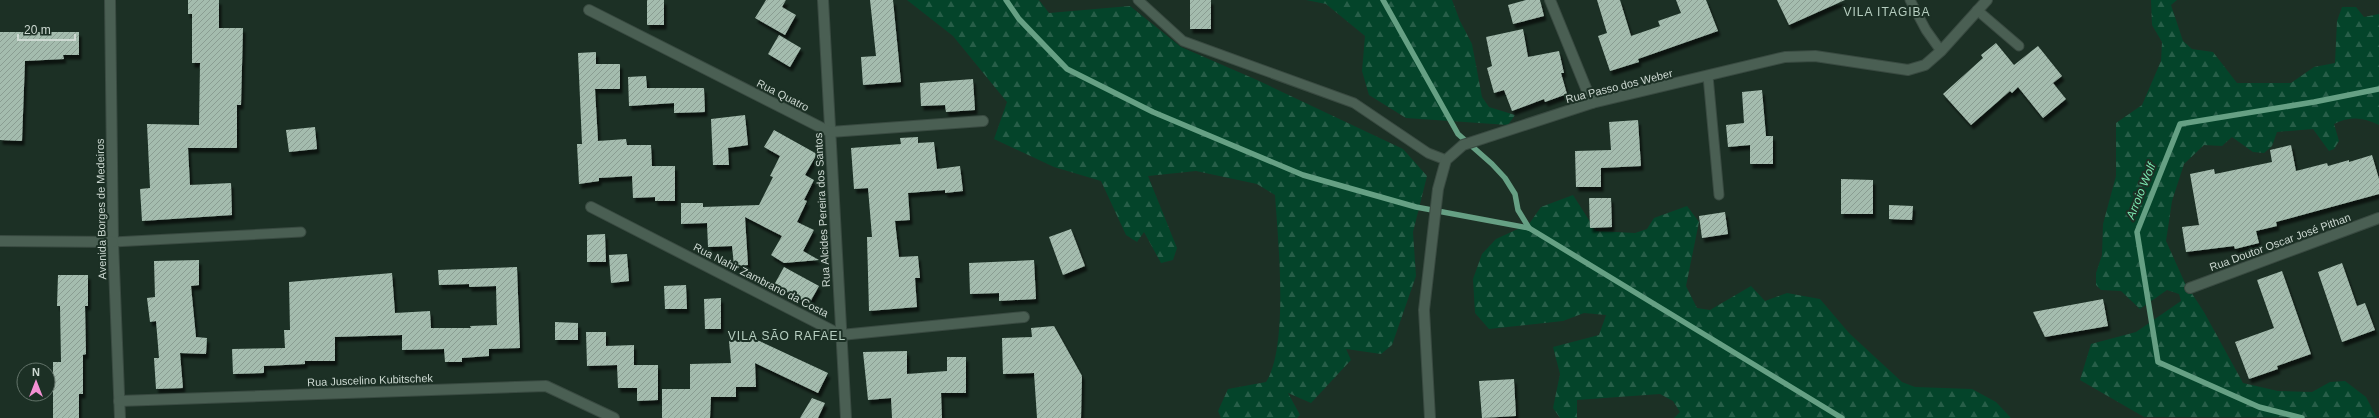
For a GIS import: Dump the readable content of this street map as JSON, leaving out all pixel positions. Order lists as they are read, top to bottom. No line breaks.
{"streets":{"street":["Rua Passo dos Weber","Rua Quatro","Avenida Borges de Medeiros","Rua Alcides Pereira dos Santos","Rua Doutor Oscar José Pithan","Rua Nahir Zambrano da Costa","Rua Juscelino Kubitschek"]},"crossings":[["Rua Quatro","Rua Alcides Pereira dos Santos"],["Avenida Borges de Medeiros","Rua Juscelino Kubitschek"],["Rua Alcides Pereira dos Santos","Rua Nahir Zambrano da Costa"]],"districts":["VILA ITAGIBA","VILA SÃO RAFAEL"],"water":["Arroio Wolf"],"scale_bar":"20 m","north":"top"}
